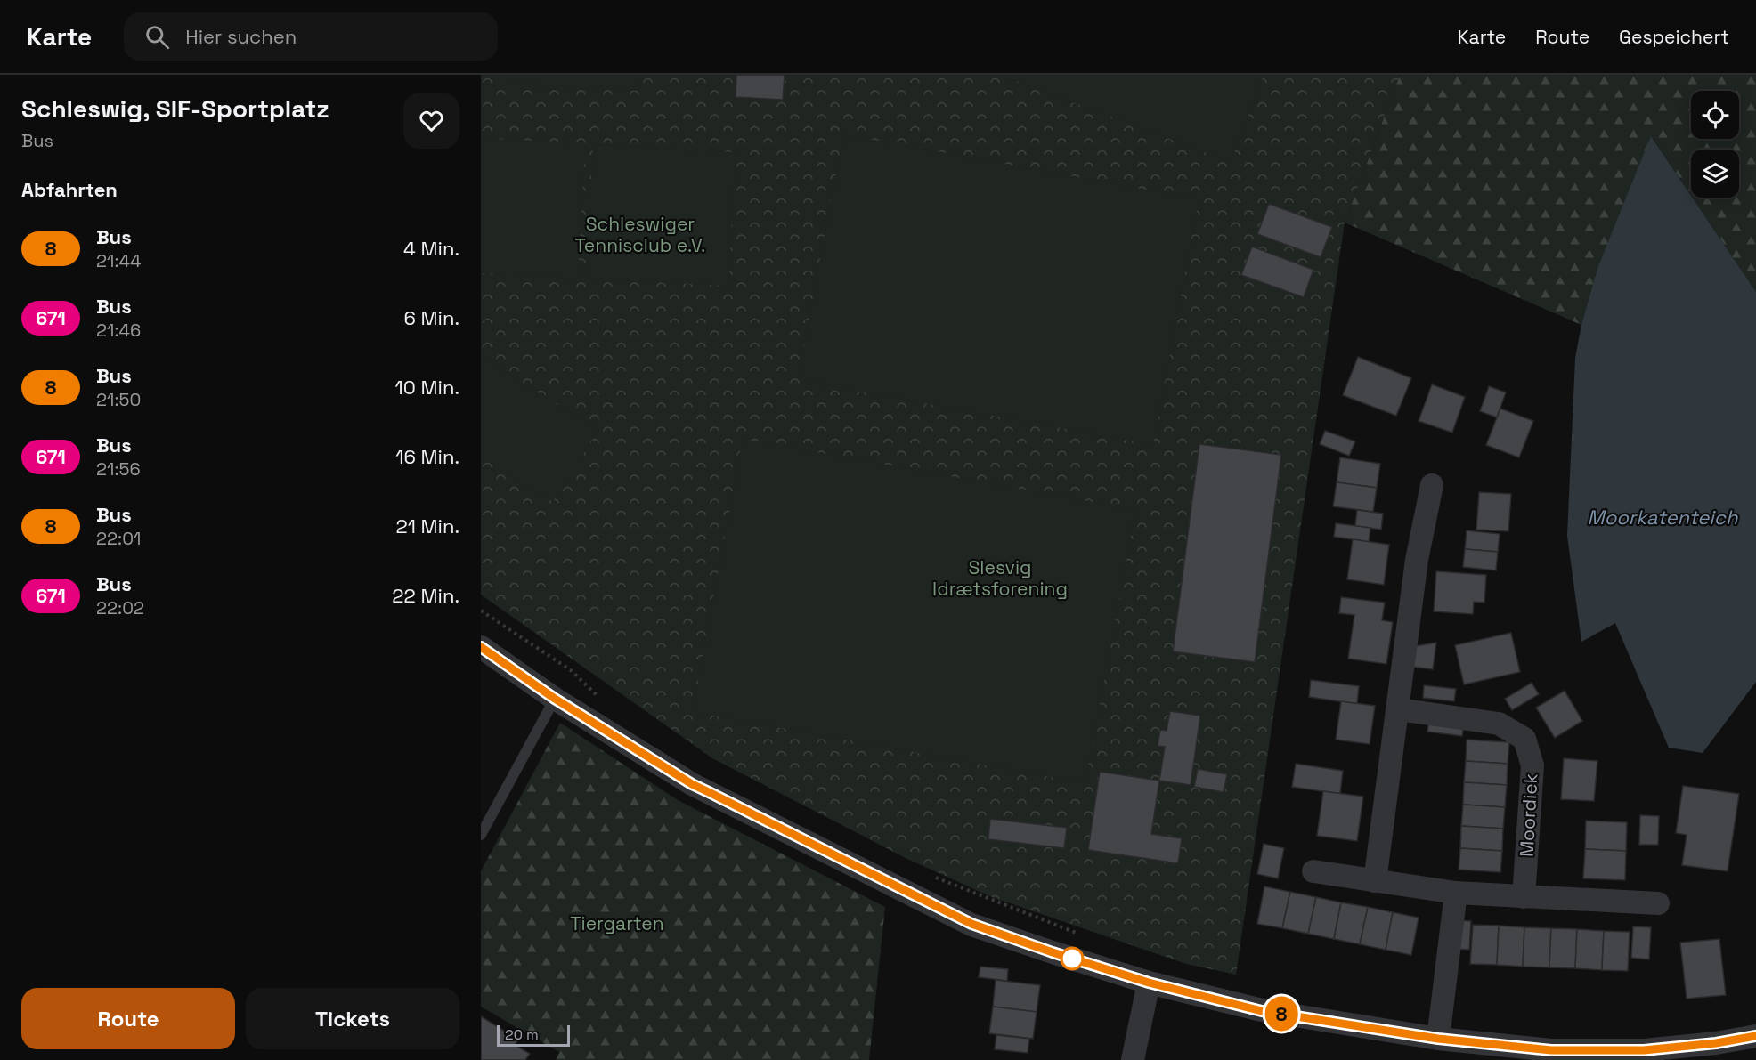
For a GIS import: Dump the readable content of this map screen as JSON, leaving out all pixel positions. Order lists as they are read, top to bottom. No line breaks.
{"streets":{"street":["Moordiek"]},"water":["Moorkatenteich"],"parks":["Schleswiger Tennisclub e.V.","Slesvig Idrætsforening","Tiergarten"],"lines":["bus line 8"],"scale_bar":"20 m","page":{"header":"Karte","search":"Hier suchen","nav":["Karte","Route","Gespeichert"],"heading":[["Schleswig, SIF-Sportplatz","Bus"],"Abfahrten"],"on_map":"8","list":[{"mark":"8","name":"Bus","note":"21:44","value":"4 Min."},{"mark":"671","name":"Bus","note":"21:46","value":"6 Min."},{"mark":"8","name":"Bus","note":"21:50","value":"10 Min."},{"mark":"671","name":"Bus","note":"21:56","value":"16 Min."},{"mark":"8","name":"Bus","note":"22:01","value":"21 Min."},{"mark":"671","name":"Bus","note":"22:02","value":"22 Min."}],"buttons":["Route","Tickets"],"scale":"20 m"}}
